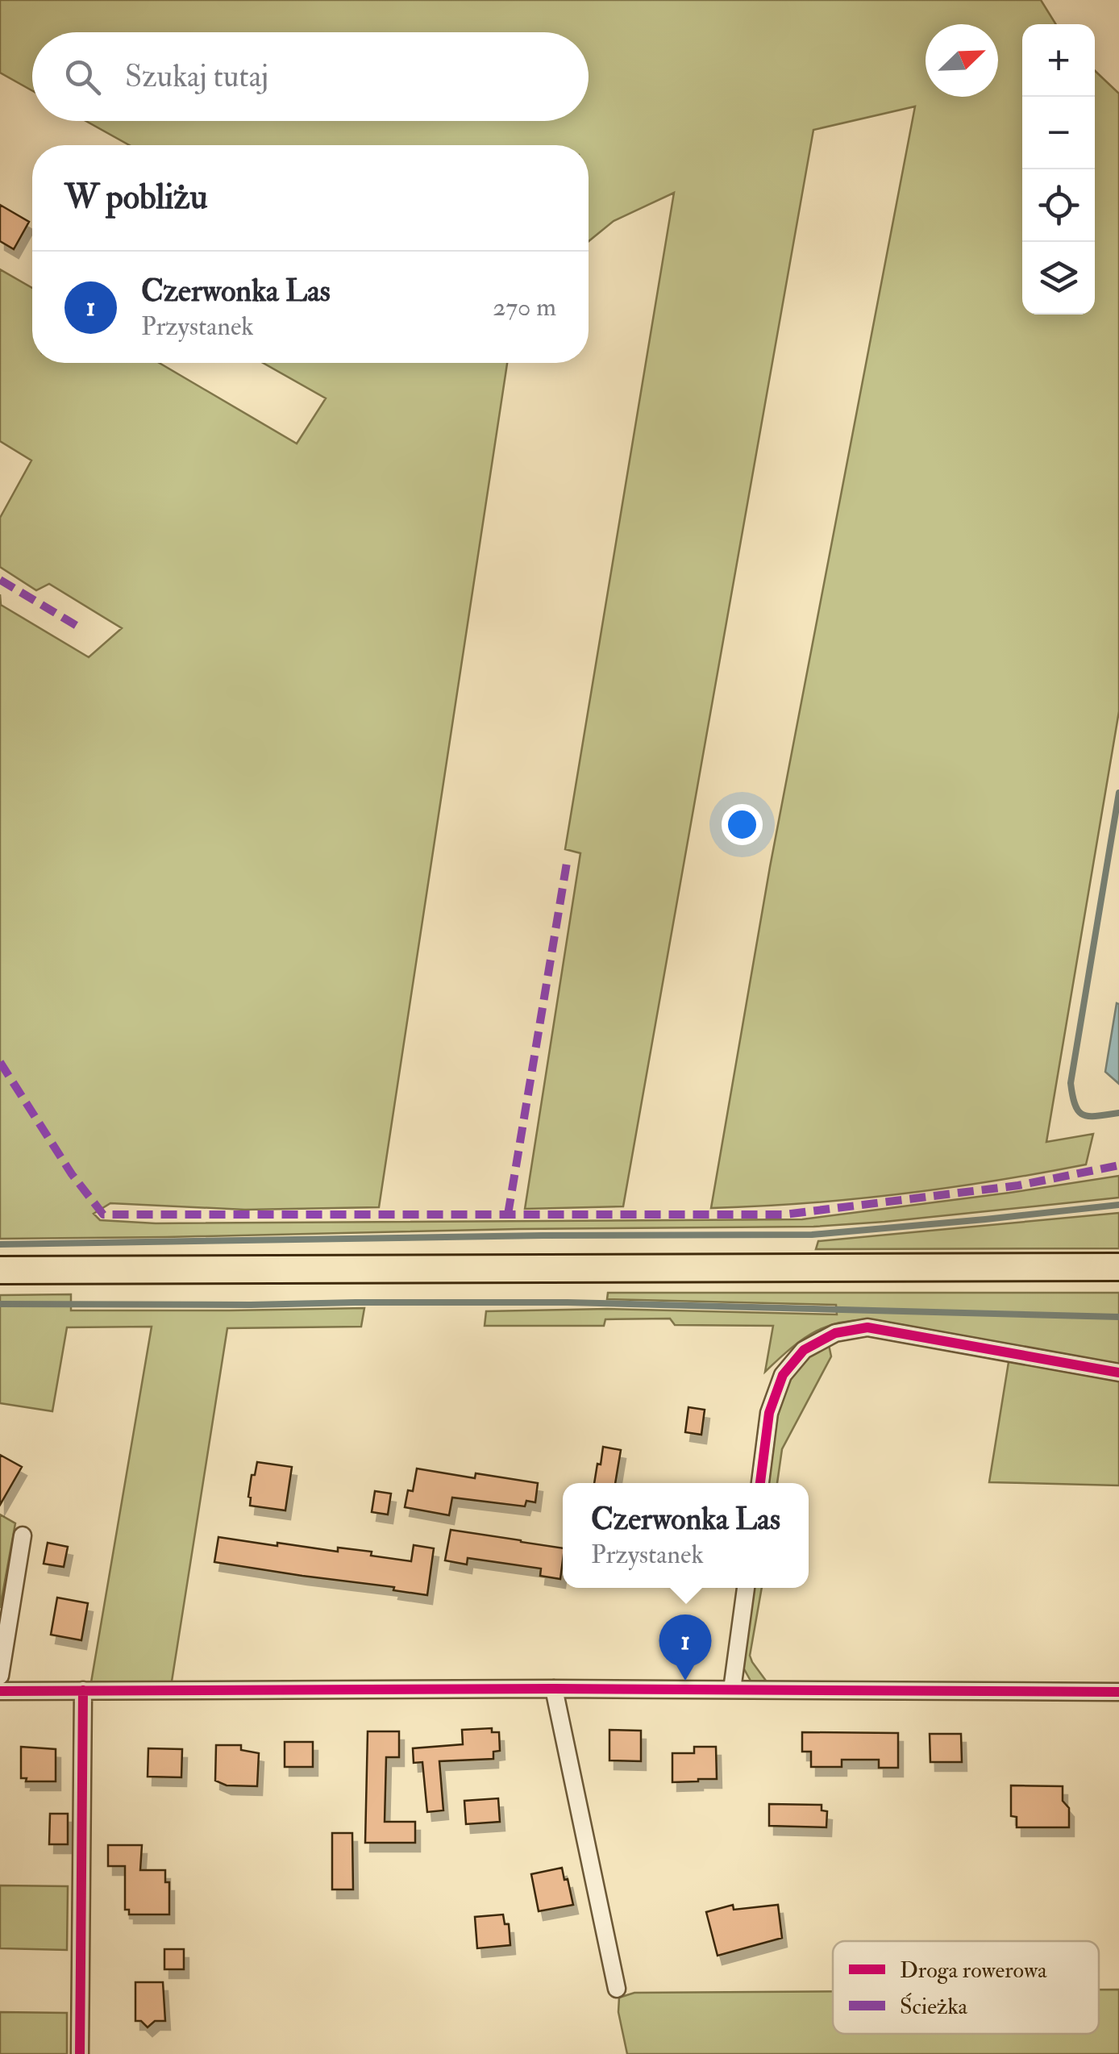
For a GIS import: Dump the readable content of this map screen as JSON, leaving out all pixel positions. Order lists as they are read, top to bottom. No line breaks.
{"legend":["Droga rowerowa","Ścieżka"],"north":"top right","page":{"map_buttons":["+","−"],"search":"Szukaj tutaj","heading":"W pobliżu","list":[{"mark":"1","name":"Czerwonka Las","note":"Przystanek","value":"270 m"}],"popup":["Czerwonka Las","Przystanek"],"pins":"1"}}
